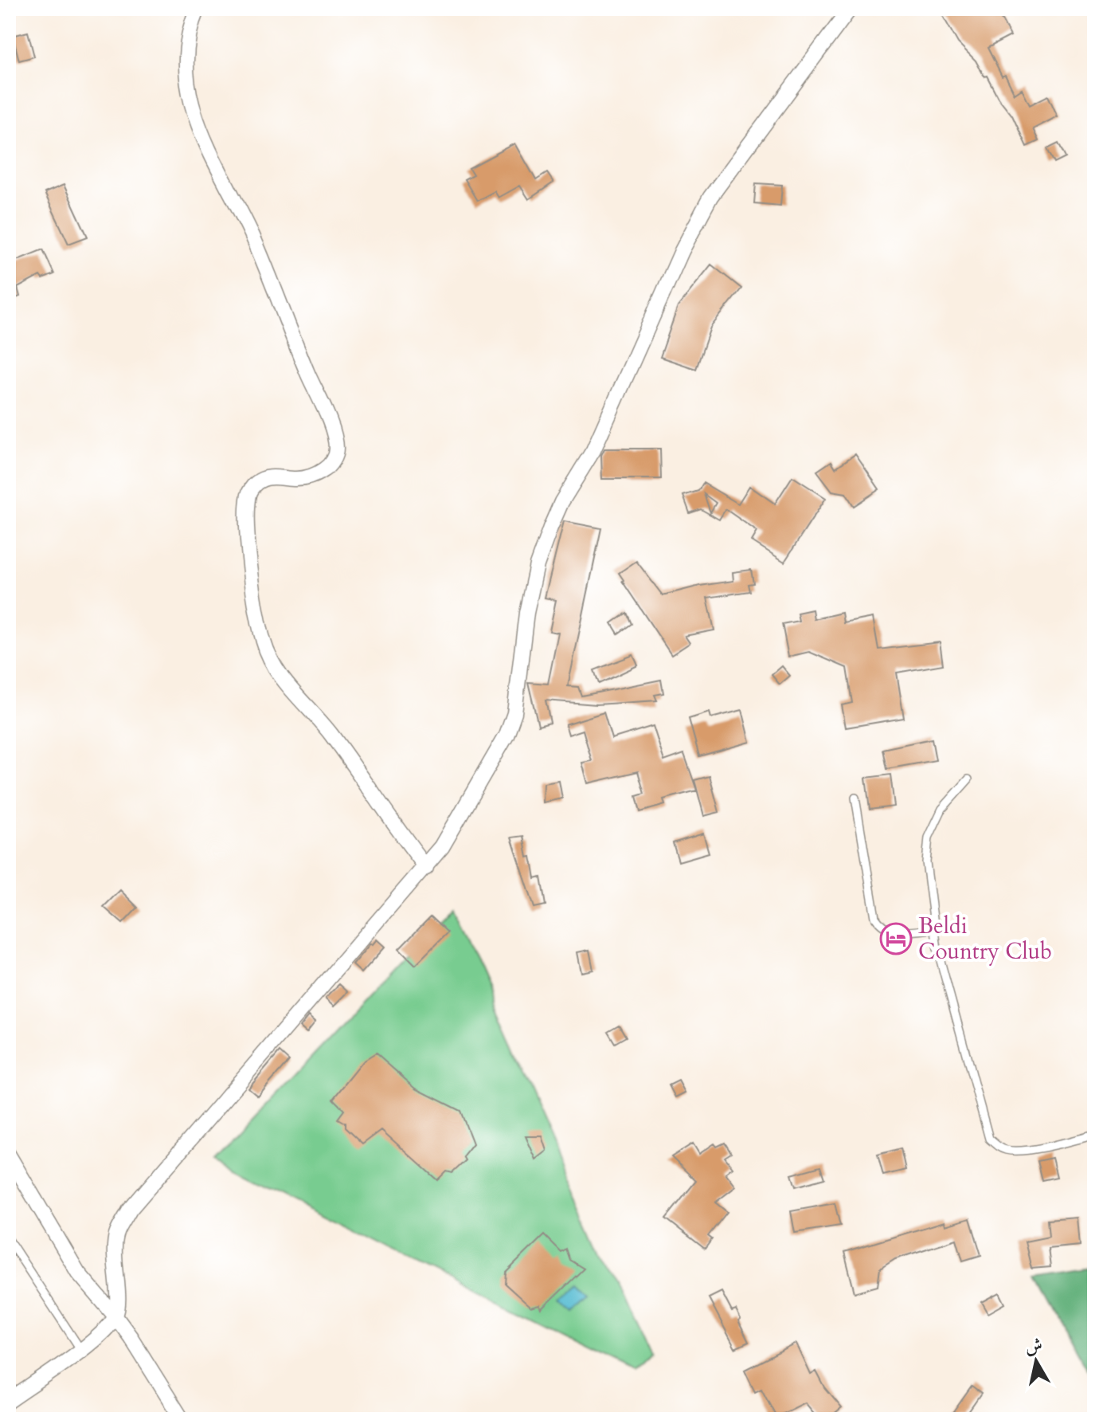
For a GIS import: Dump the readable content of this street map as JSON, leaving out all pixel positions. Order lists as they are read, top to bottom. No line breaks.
{"places":{"hotel":["Beldi Country Club"]},"north":"top"}
